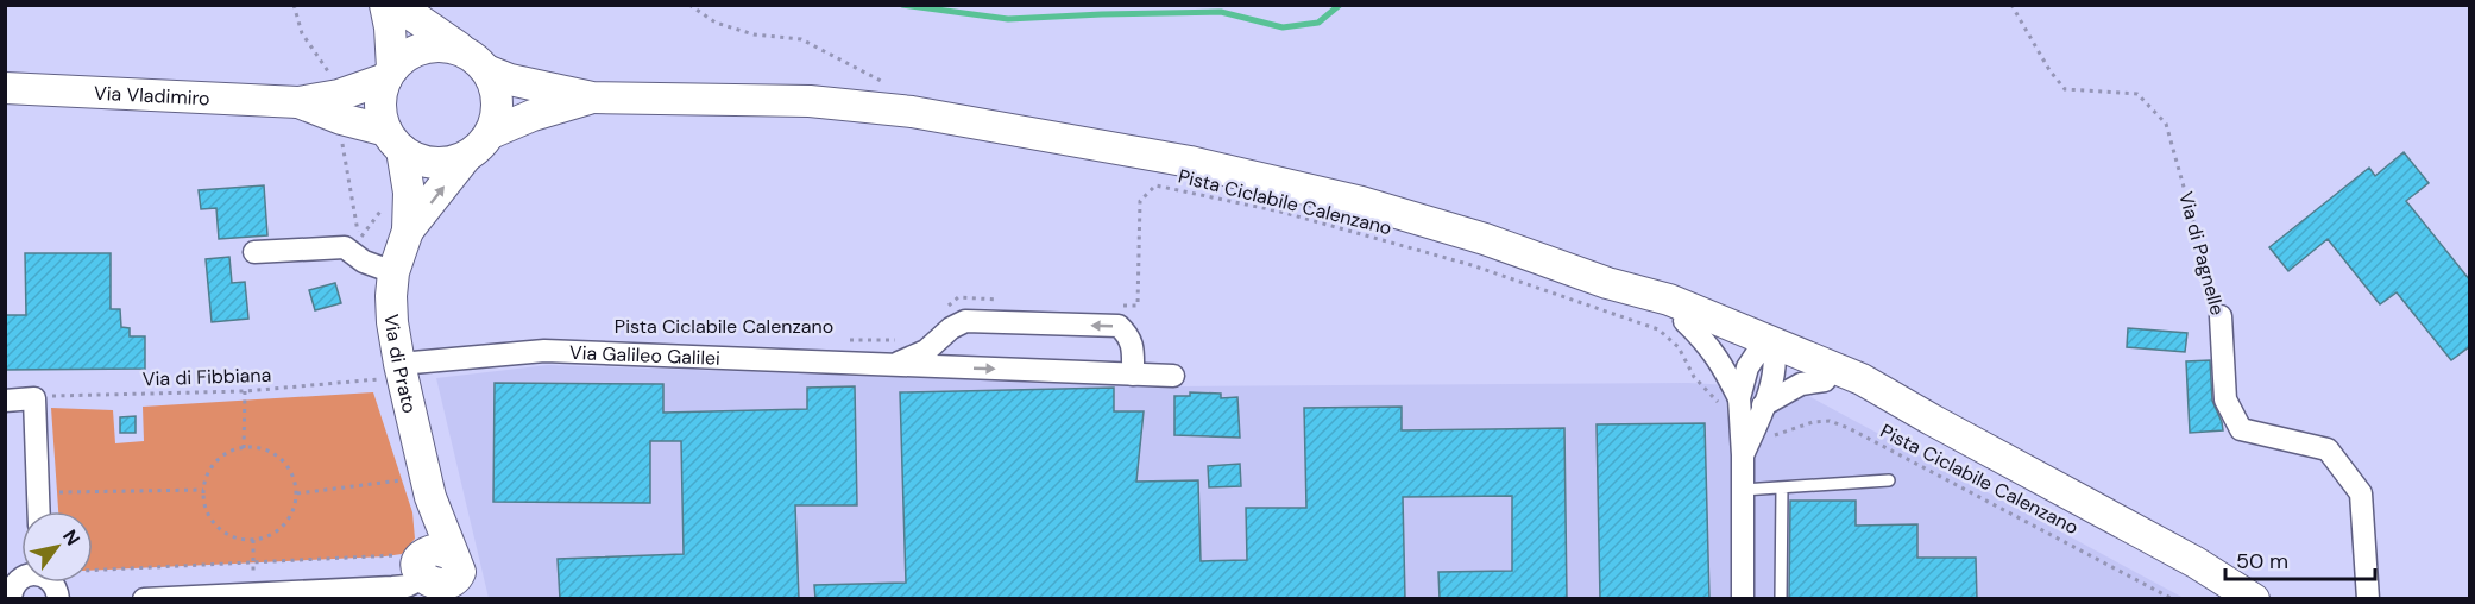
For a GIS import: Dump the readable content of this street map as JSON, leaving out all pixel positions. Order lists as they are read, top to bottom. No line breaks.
{"streets":{"main road":["Via Vladimiro","Via di Prato"],"street":["Via di Pagnelle","Via Galileo Galilei"],"path":["Pista Ciclabile Calenzano","Via di Fibbiana"]},"crossings":[["Via Vladimiro","Via di Prato"],["Via Galileo Galilei","Via di Prato"],["Via Galileo Galilei","Via di Fibbiana"],["Via di Prato","Via di Fibbiana"]],"scale_bar":"50 m","north":"top right"}
